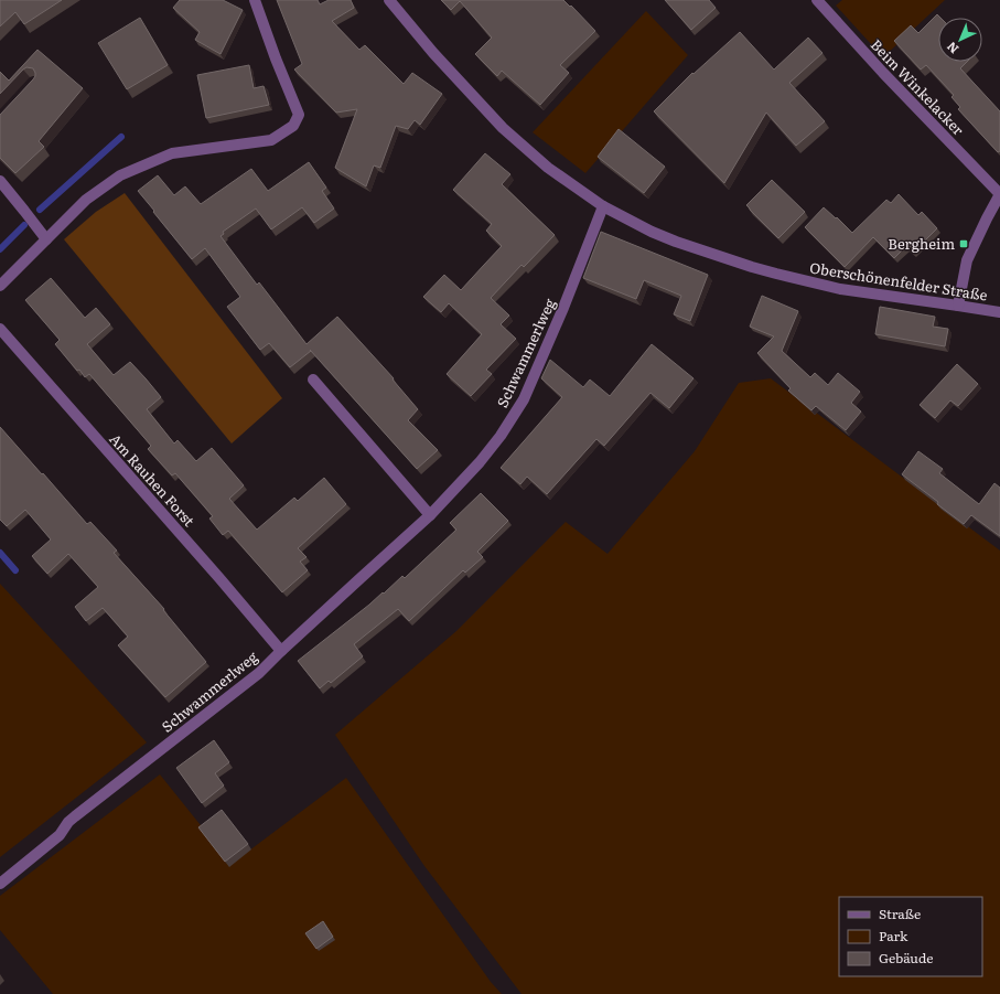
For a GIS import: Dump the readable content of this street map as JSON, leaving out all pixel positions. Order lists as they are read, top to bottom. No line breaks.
{"streets":{"street":["Beim Winkelacker","Oberschönenfelder Straße","Schwammerlweg","Am Rauhen Forst"]},"crossings":[["Oberschönenfelder Straße","Schwammerlweg"],["Schwammerlweg","Am Rauhen Forst"]],"places":{"transit":["Bergheim"]},"legend":["Straße","Park","Gebäude"],"north":"bottom left"}
